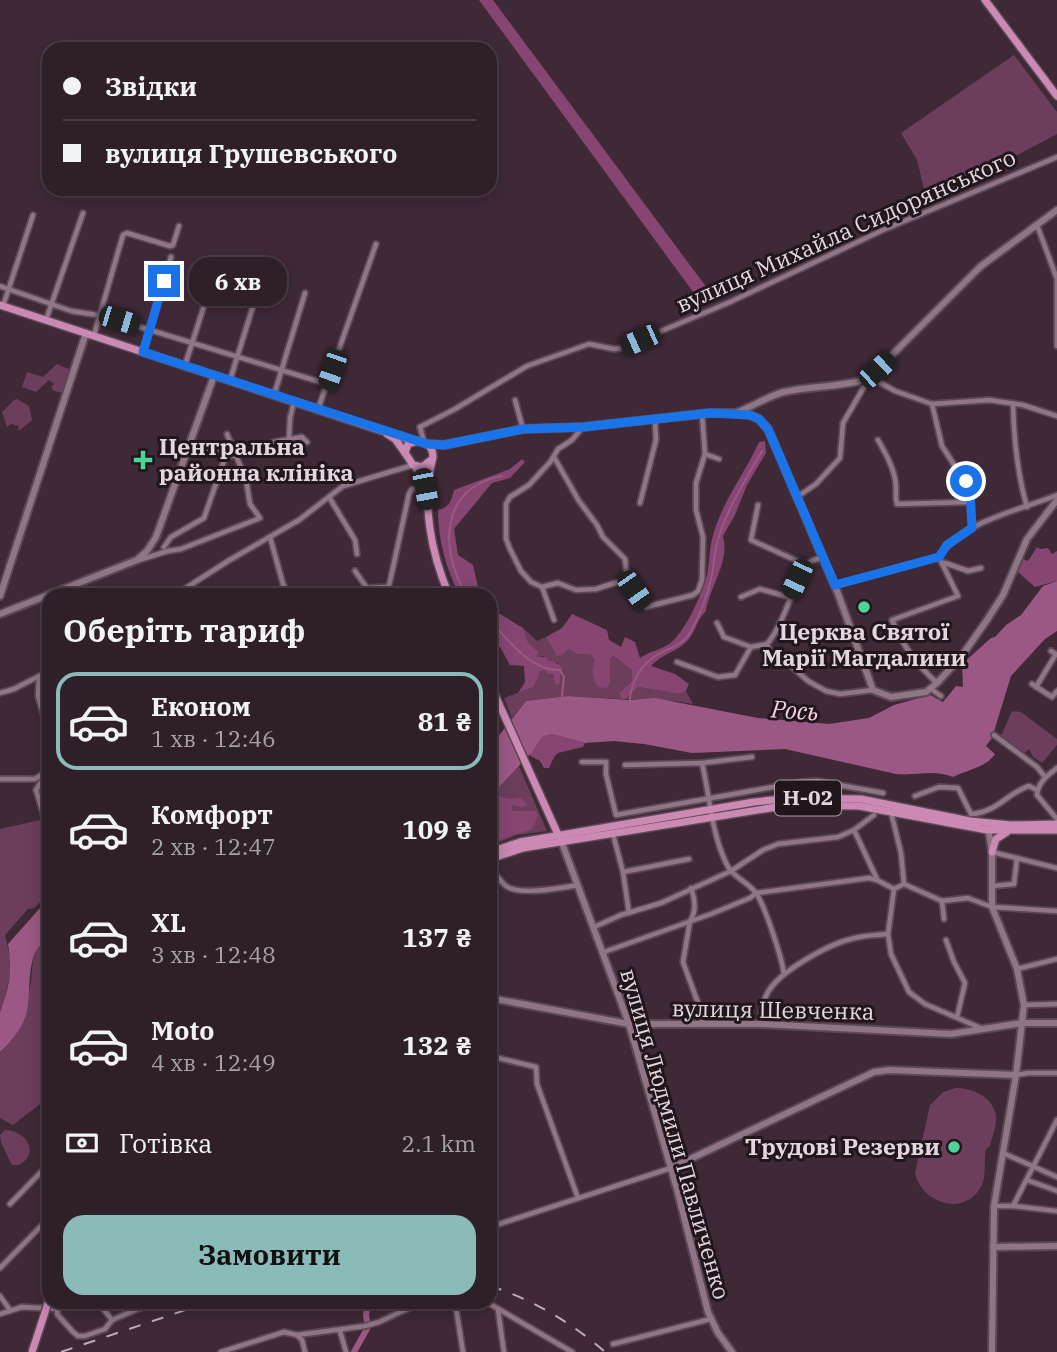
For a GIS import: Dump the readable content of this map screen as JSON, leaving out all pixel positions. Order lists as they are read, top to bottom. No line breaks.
{"streets":{"main road":["Н-02"],"street":["вулиця Михайла Сидорянського","вулиця Шевченка","вулиця Людмили Павличенко"]},"crossings":[["Н-02","вулиця Людмили Павличенко"],["вулиця Шевченка","вулиця Людмили Павличенко"]],"water":["Рось"],"places":{"health":["Центральна районна клініка"],"other":["Церква Святої Марії Магдалини","Трудові Резерви"]},"page":{"banner":["Звідки","вулиця Грушевського"],"bubble":"6 хв","heading":"Оберіть тариф","list":[{"name":"Економ","note":"1 хв · 12:46","value":"81 ₴"},{"name":"Комфорт","note":"2 хв · 12:47","value":"109 ₴"},{"name":"XL","note":"3 хв · 12:48","value":"137 ₴"},{"name":"Moto","note":"4 хв · 12:49","value":"132 ₴"}],"pay":["Готівка","2.1 km"],"buttons":"Замовити"}}
